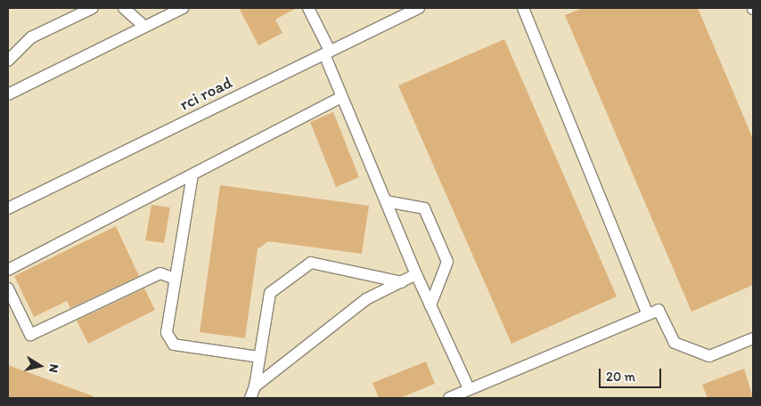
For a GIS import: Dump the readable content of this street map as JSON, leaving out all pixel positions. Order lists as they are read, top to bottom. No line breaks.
{"streets":{"lane":["rci road"]},"scale_bar":"20 m","north":"right"}
